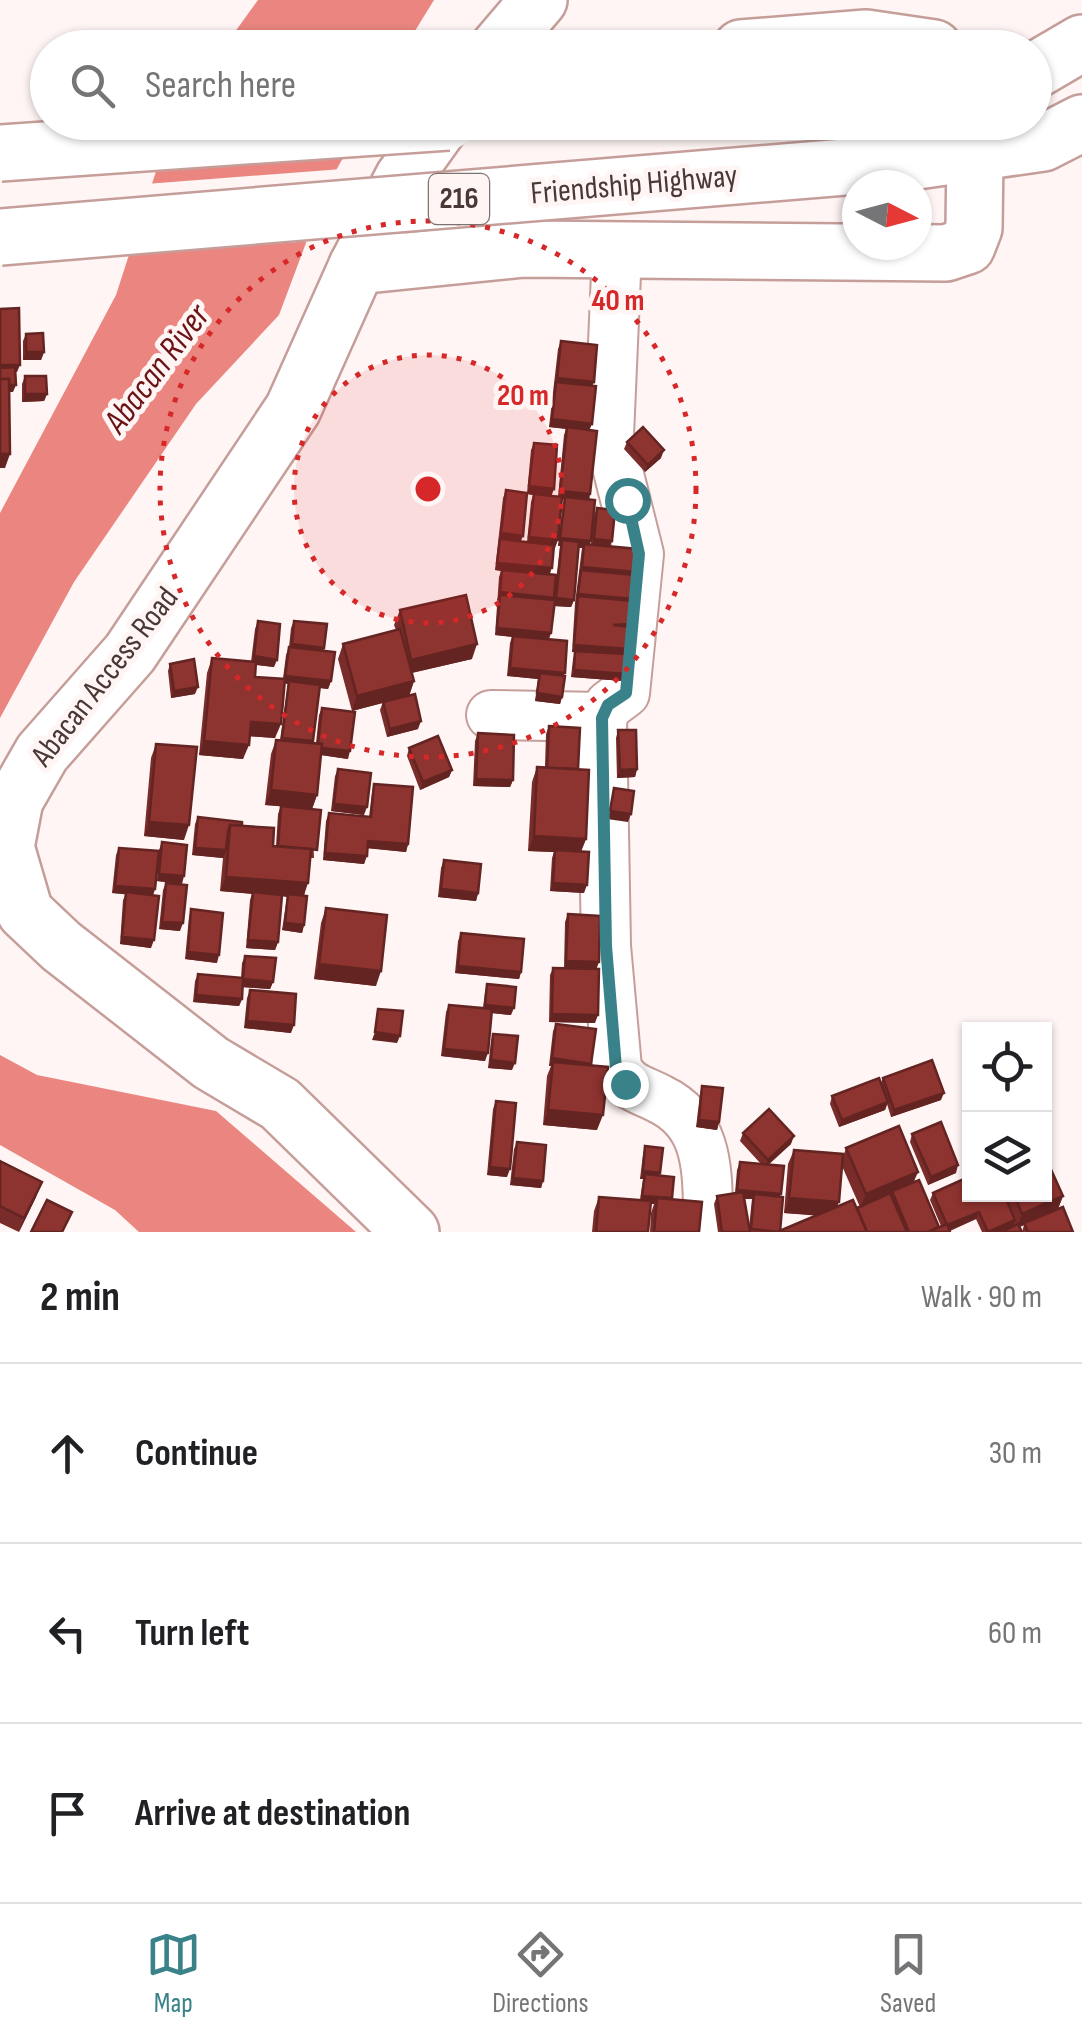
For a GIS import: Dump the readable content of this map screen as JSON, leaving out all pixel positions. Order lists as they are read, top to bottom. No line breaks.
{"streets":{"street":["Friendship Highway","216","Abacan Access Road"]},"water":["Abacan River"],"north":"right","page":{"search":"Search here","heading":["2 min","Walk · 90 m"],"list":[["Continue","30 m"],["Turn left","60 m"],"Arrive at destination"],"nav":["Map","Directions","Saved"]},"rings":["40 m","20 m"]}
